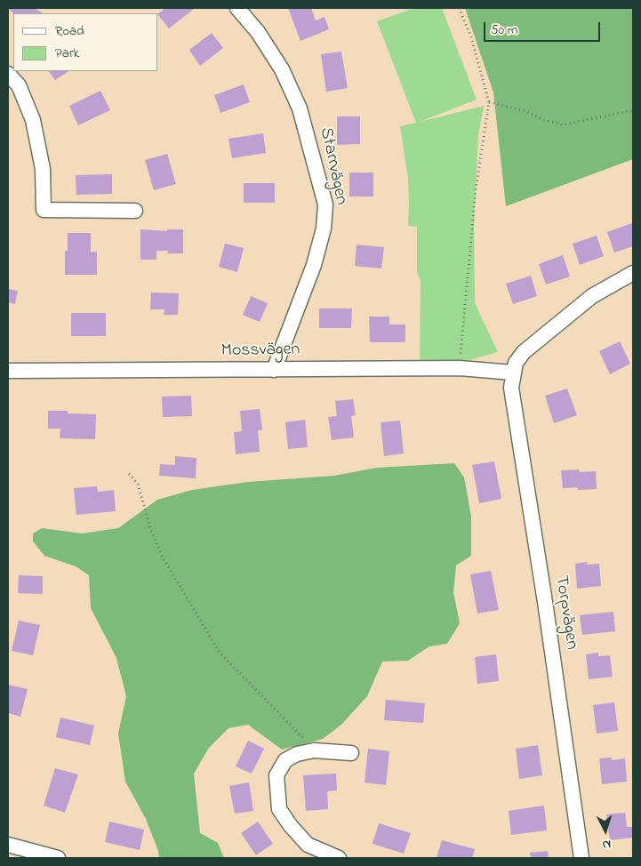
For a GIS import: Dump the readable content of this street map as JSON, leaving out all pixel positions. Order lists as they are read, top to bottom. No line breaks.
{"streets":{"street":["Starrvägen","Mossvägen","Torpvägen"]},"crossings":[["Starrvägen","Mossvägen"],["Mossvägen","Torpvägen"]],"legend":["Road","Park"],"scale_bar":"50 m","north":"bottom"}
